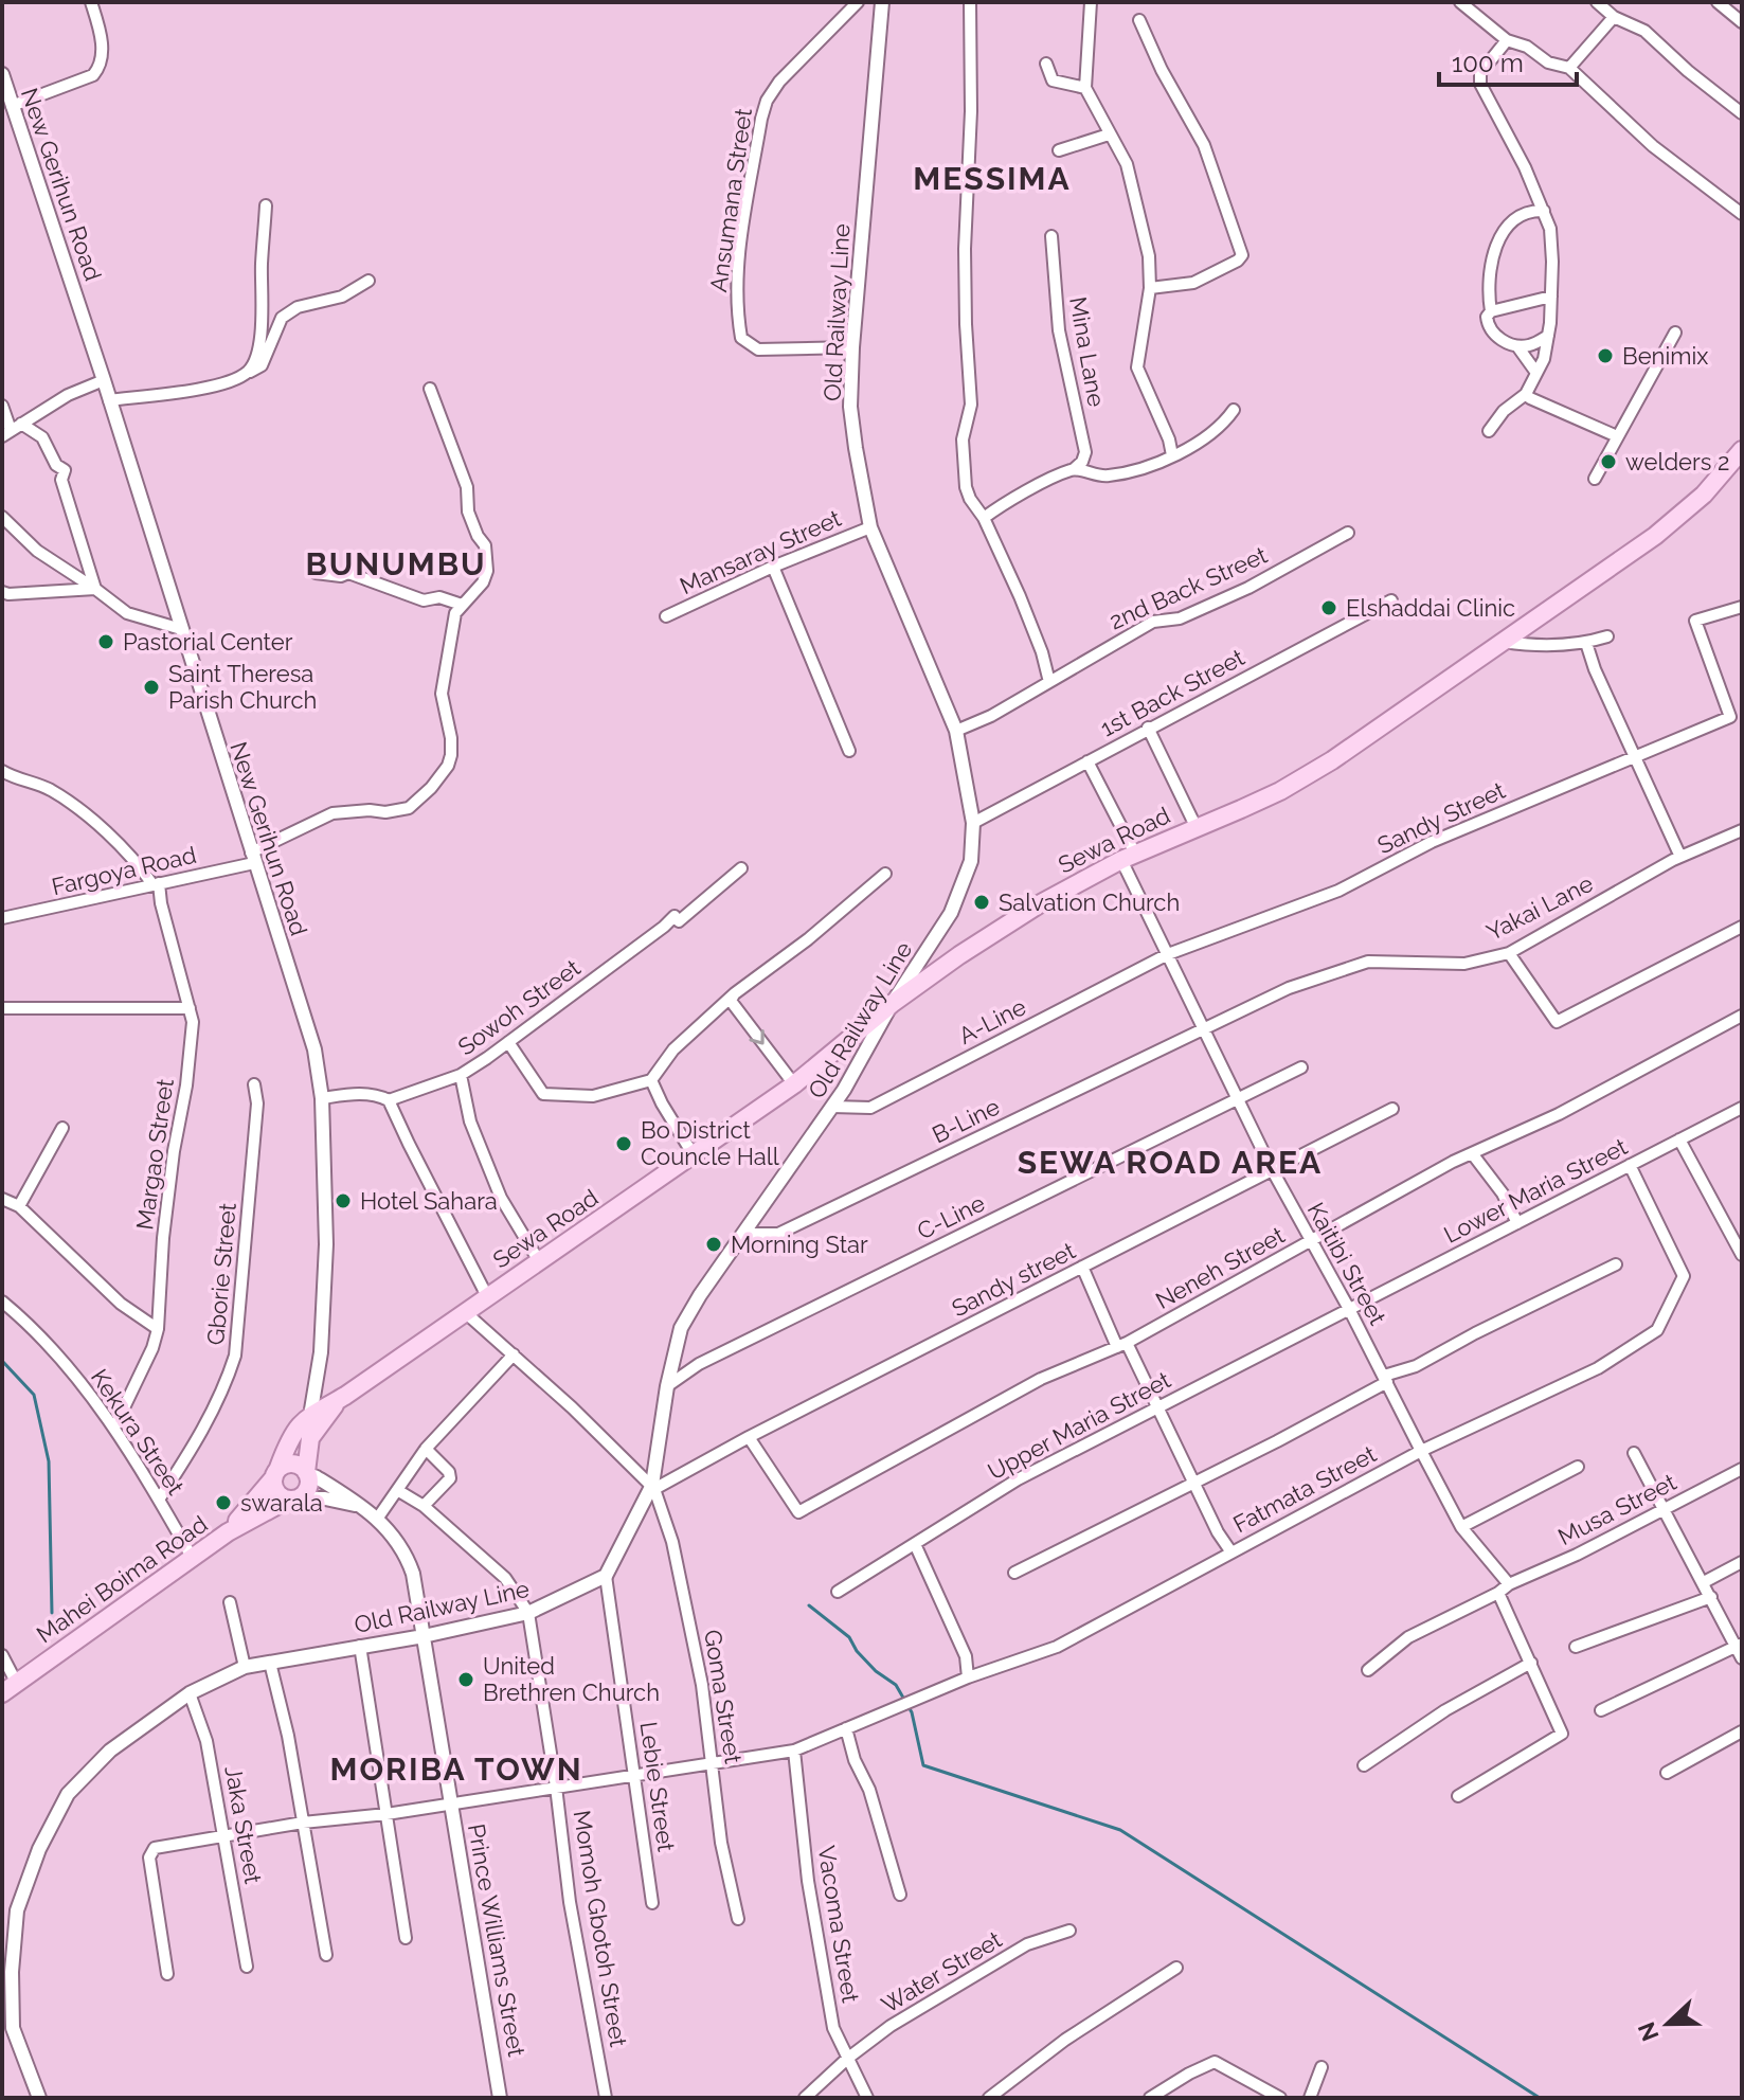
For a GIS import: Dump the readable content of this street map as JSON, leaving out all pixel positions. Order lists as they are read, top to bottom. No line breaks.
{"streets":{"main road":["Sewa Road","Mahei Boima Road"],"street":["New Gerihun Road","Ansumana Street","Old Railway Line","Mina Lane","Mansaray Street","2nd Back Street","1st Back Street","Sandy Street","Fargoya Road","Yakai Lane","Sowoh Street","A-Line","B-Line","Margao Street","Lower Maria Street","C-Line","Kaitibi Street","Neneh Street","Gborie Street","Sandy street","Upper Maria Street","Kekura Street","Fatmata Street","Musa Street","Goma Street","Lebie Street","Jaka Street","Vacoma Street","Momoh Gbotoh Street","Prince Williams Street","Water Street"]},"crossings":[["New Gerihun Road","Fargoya Road"],["New Gerihun Road","Sowoh Street"],["Ansumana Street","Old Railway Line"],["Old Railway Line","Mansaray Street"],["Old Railway Line","2nd Back Street"],["Old Railway Line","1st Back Street"],["Old Railway Line","Sewa Road"],["Old Railway Line","A-Line"],["Old Railway Line","B-Line"],["Old Railway Line","C-Line"],["Old Railway Line","Sandy street"],["Old Railway Line","Goma Street"],["Old Railway Line","Lebie Street"],["Old Railway Line","Jaka Street"],["Old Railway Line","Momoh Gbotoh Street"],["Old Railway Line","Prince Williams Street"],["1st Back Street","Kaitibi Street"],["Sandy Street","A-Line"],["Sandy Street","Kaitibi Street"],["Sewa Road","Kaitibi Street"],["Fargoya Road","Margao Street"],["Yakai Lane","B-Line"],["Yakai Lane","Kaitibi Street"],["A-Line","Kaitibi Street"],["B-Line","Kaitibi Street"],["Margao Street","Kekura Street"],["Lower Maria Street","Kaitibi Street"],["Lower Maria Street","Upper Maria Street"],["Lower Maria Street","Fatmata Street"],["C-Line","Kaitibi Street"],["Kaitibi Street","Neneh Street"],["Kaitibi Street","Sandy street"],["Kaitibi Street","Upper Maria Street"],["Kaitibi Street","Fatmata Street"],["Kaitibi Street","Musa Street"],["Neneh Street","Sandy street"],["Gborie Street","Kekura Street"],["Sandy street","Goma Street"],["Kekura Street","Mahei Boima Road"],["Fatmata Street","Goma Street"],["Fatmata Street","Lebie Street"],["Fatmata Street","Jaka Street"],["Fatmata Street","Vacoma Street"],["Fatmata Street","Momoh Gbotoh Street"],["Fatmata Street","Prince Williams Street"],["Vacoma Street","Water Street"]],"districts":["MESSIMA","BUNUMBU","SEWA ROAD AREA","MORIBA TOWN"],"places":["Benimix","welders 2","Elshaddai Clinic","Pastorial Center","Saint Theresa Parish Church","Salvation Church","Bo District Councle Hall","Hotel Sahara","Morning Star","swarala","United Brethren Church"],"scale_bar":"100 m","north":"left"}
